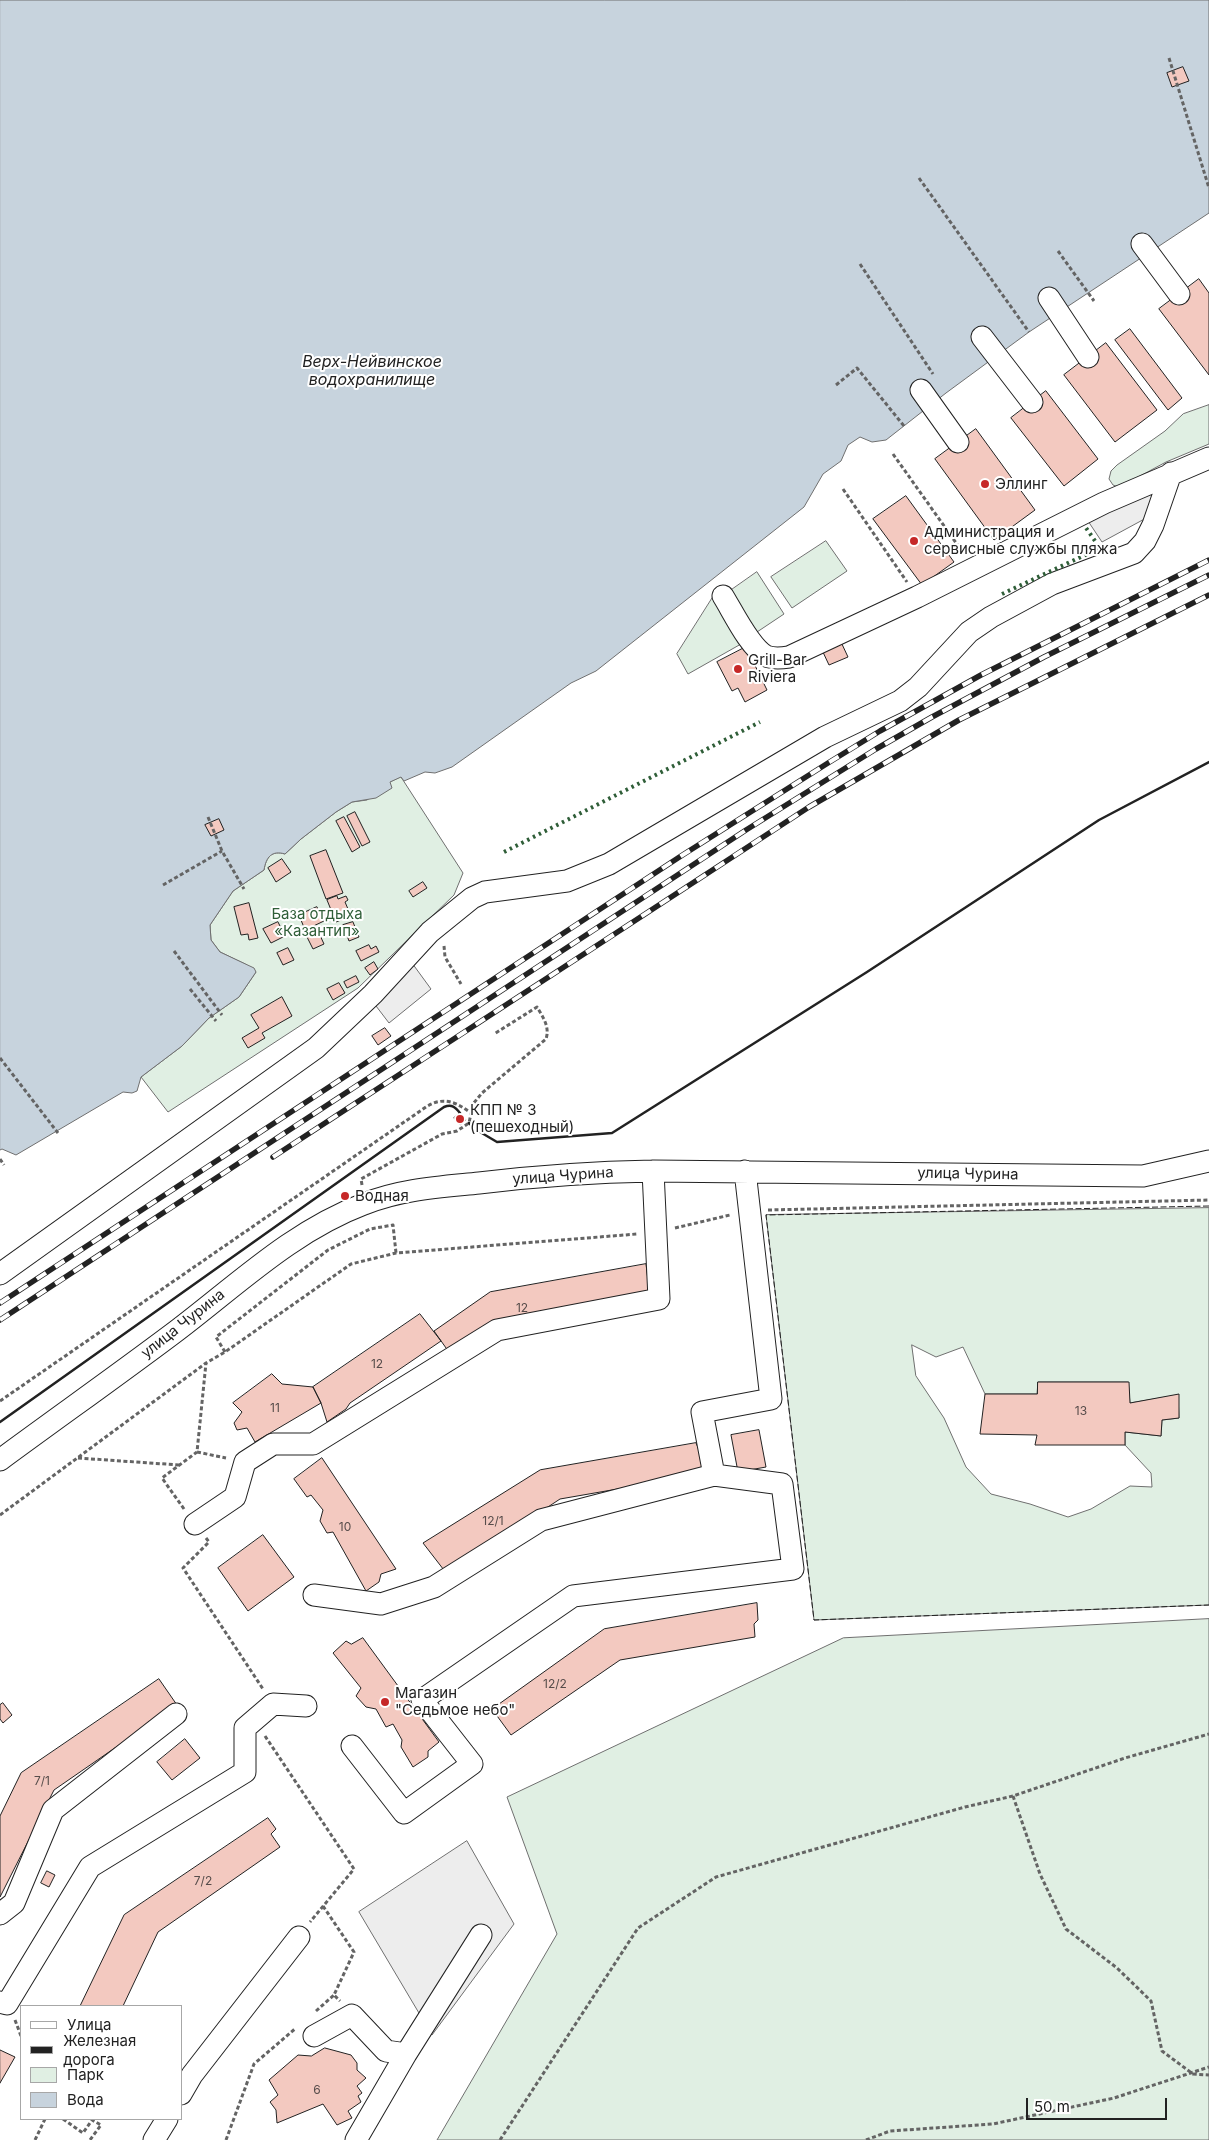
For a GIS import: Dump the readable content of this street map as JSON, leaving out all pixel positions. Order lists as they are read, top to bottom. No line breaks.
{"streets":{"street":["улица Чурина"]},"water":["Верх-Нейвинское водохранилище"],"parks":["База отдыха «Казантип»"],"places":["Эллинг","Администрация и сервисные службы пляжа","Grill-Bar Riviera","КПП № 3 (пешеходный)","Водная","Магазин \"Седьмое небо\""],"house_numbers":["12","12","11","13","12/1","10","12/2","7/1","7/2","6"],"legend":["Улица","Железная дорога","Парк","Вода"],"scale_bar":"50 m"}
